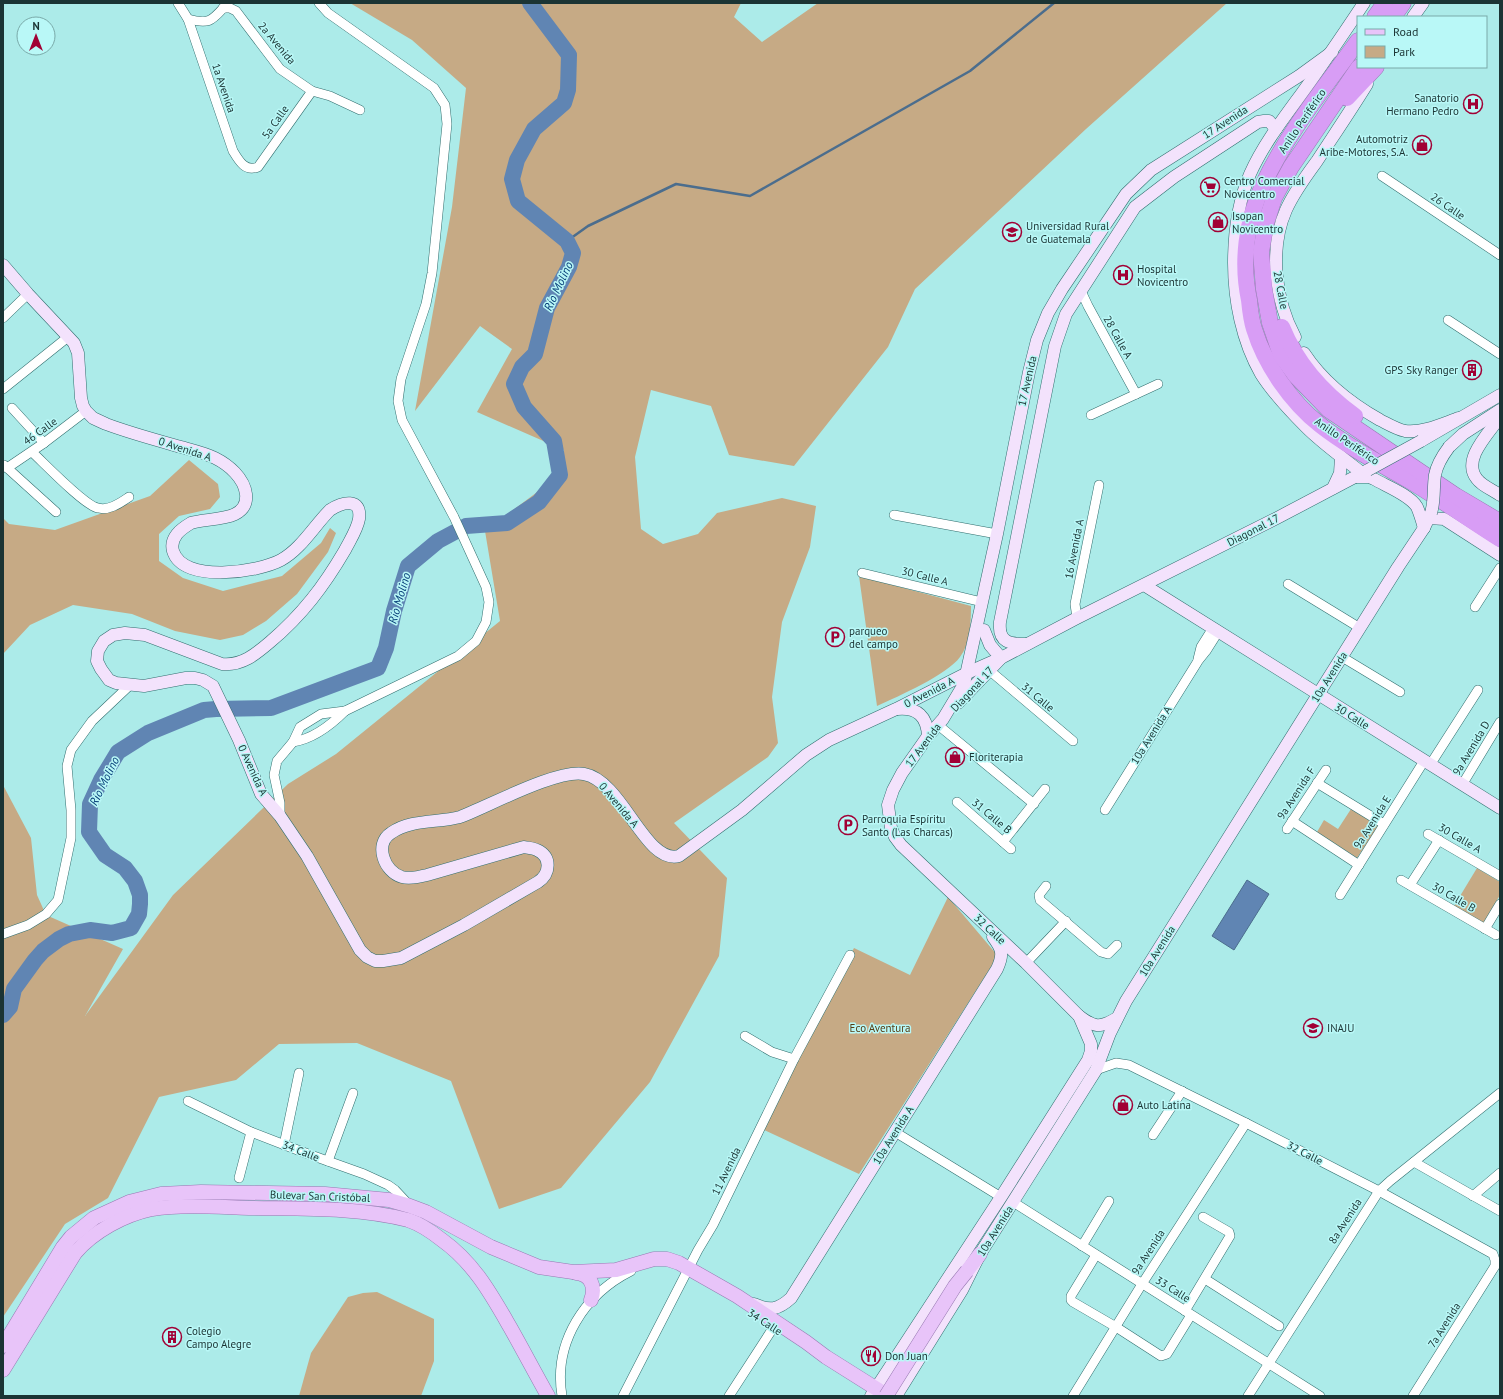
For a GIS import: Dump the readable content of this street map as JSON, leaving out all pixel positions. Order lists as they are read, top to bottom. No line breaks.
{"streets":{"highway":["Anillo Periférico"],"main road":["34 Calle","Bulevar San Cristóbal"],"street":["2a Avenida","1a Avenida","5a Calle","17 Avenida","26 Calle","28 Calle","28 Calle A","46 Calle","0 Avenida A","Diagonal 17","16 Avenida A","30 Calle A","10a Avenida","31 Calle","30 Calle","10a Avenida A","9a Avenida D","9a Avenida F","31 Calle B","9a Avenida E","30 Calle B","32 Calle","11 Avenida","8a Avenida","9a Avenida","33 Calle","7a Avenida"]},"crossings":[["2a Avenida","5a Calle"],["1a Avenida","5a Calle"],["Anillo Periférico","17 Avenida"],["Anillo Periférico","Diagonal 17"],["17 Avenida","28 Calle A"],["17 Avenida","0 Avenida A"],["17 Avenida","Diagonal 17"],["17 Avenida","30 Calle A"],["17 Avenida","32 Calle"],["28 Calle","Diagonal 17"],["46 Calle","0 Avenida A"],["0 Avenida A","Diagonal 17"],["Diagonal 17","16 Avenida A"],["Diagonal 17","31 Calle"],["Diagonal 17","30 Calle"],["10a Avenida","30 Calle"],["10a Avenida","32 Calle"],["10a Avenida","34 Calle"],["10a Avenida","33 Calle"],["30 Calle","10a Avenida A"],["30 Calle","9a Avenida D"],["30 Calle","9a Avenida E"],["10a Avenida A","32 Calle"],["10a Avenida A","34 Calle"],["32 Calle","8a Avenida"],["32 Calle","9a Avenida"],["32 Calle","7a Avenida"],["34 Calle","11 Avenida"],["34 Calle","Bulevar San Cristóbal"],["11 Avenida","Bulevar San Cristóbal"],["8a Avenida","33 Calle"],["9a Avenida","33 Calle"]],"water":["Río Molino"],"parks":["Eco Aventura"],"places":{"hospital":["Sanatorio Hermano Pedro","Hospital Novicentro"],"shop":["Automotriz Aribe-Motores, S.A.","Isopan Novicentro","Floriterapia","Auto Latina"],"supermarket":["Centro Comercial Novicentro"],"school or university":["Universidad Rural de Guatemala","INAJU"],"building":["GPS Sky Ranger","Colegio Campo Alegre"],"parking":["parqueo del campo","Parroquia Espíritu Santo (Las Charcas)"],"restaurant":["Don Juan"]},"legend":["Road","Park"],"north":"top"}
